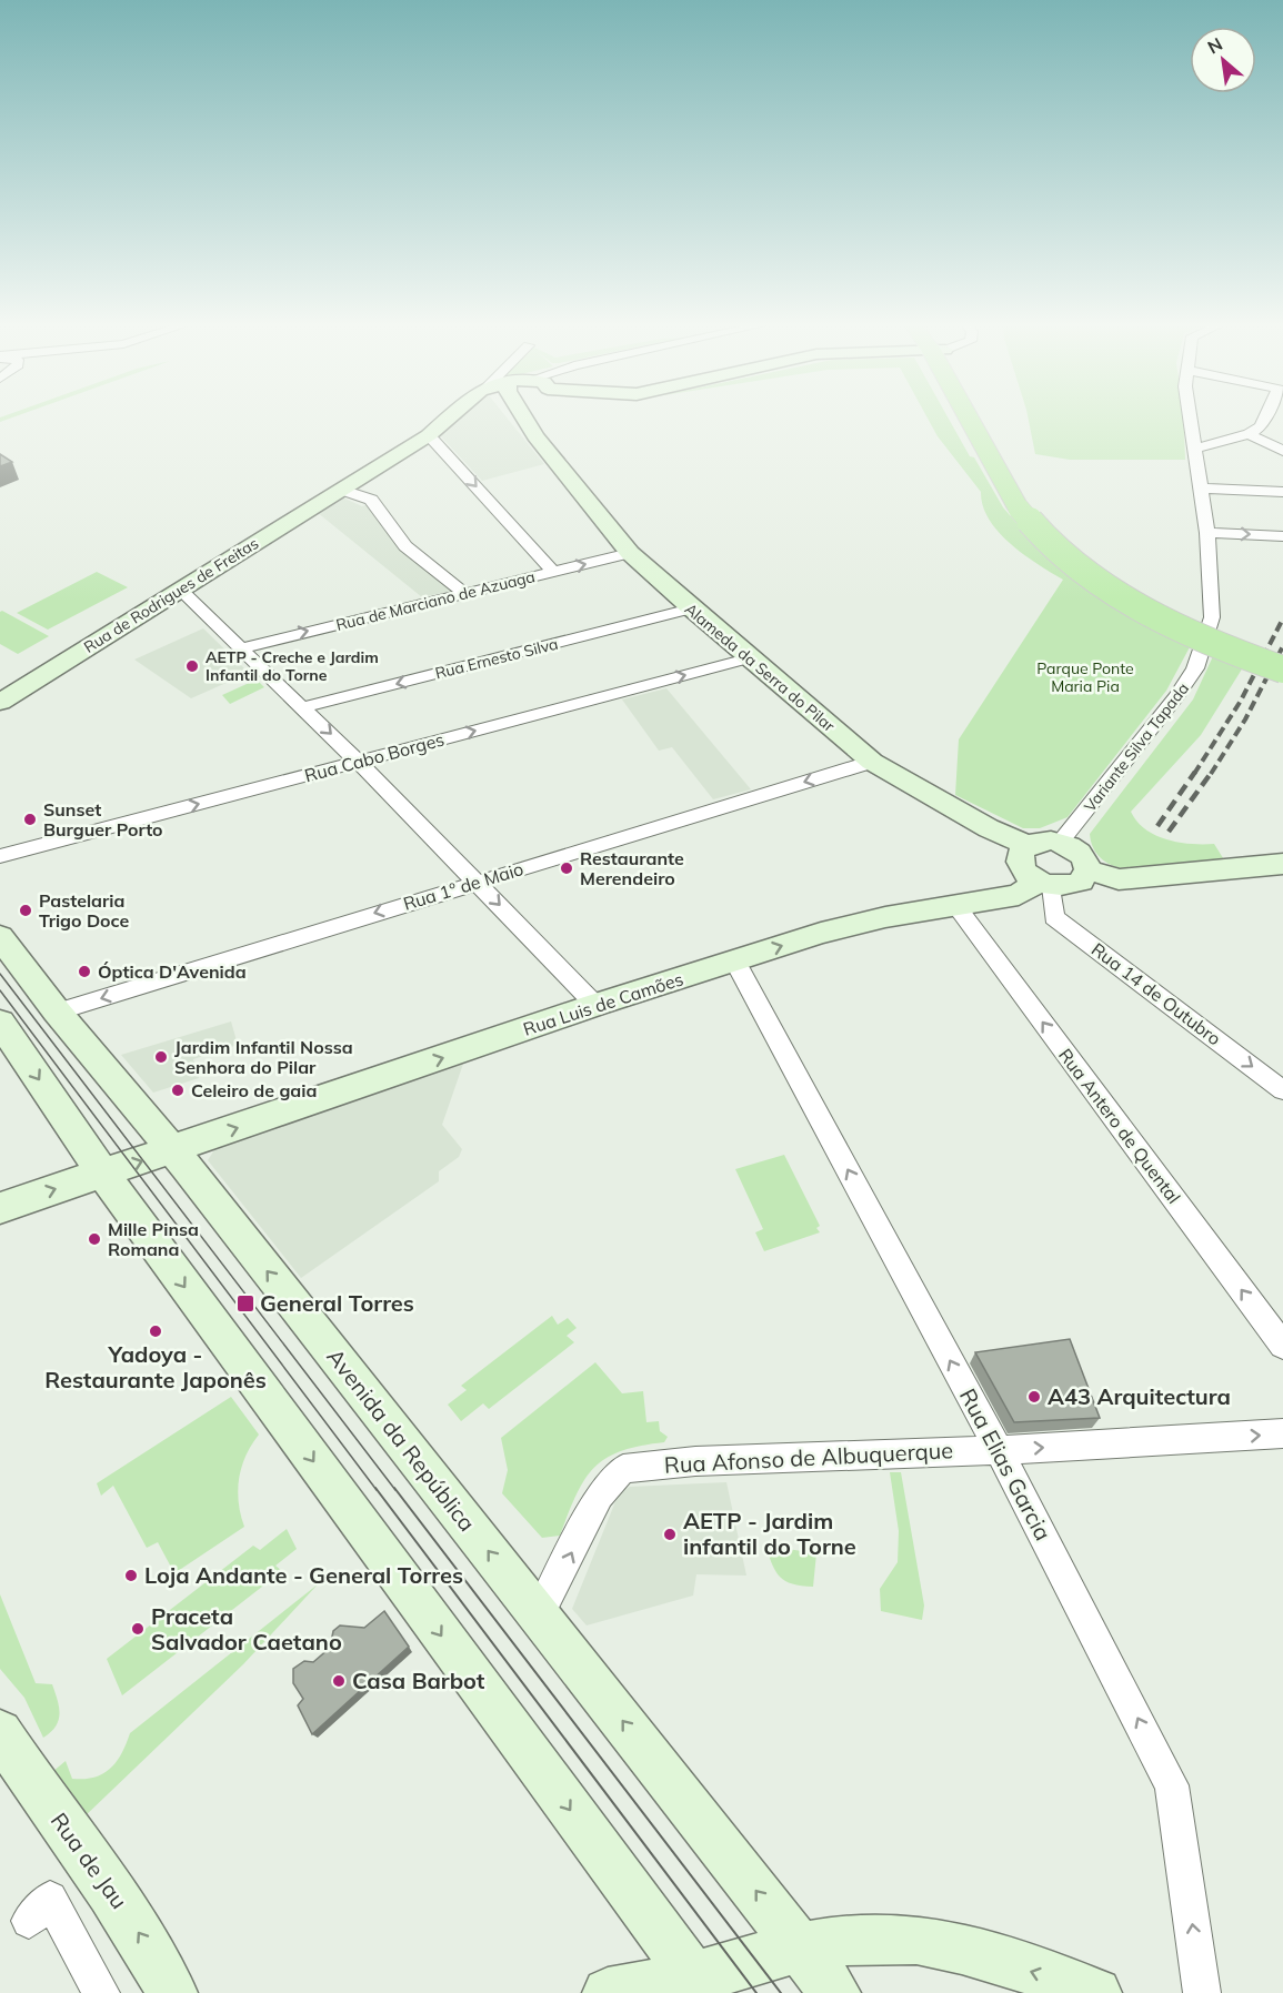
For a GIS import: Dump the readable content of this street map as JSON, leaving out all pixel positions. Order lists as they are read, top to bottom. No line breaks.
{"streets":{"main road":["Rua de Rodrigues de Freitas","Alameda da Serra do Pilar","Rua Luis de Camões","Avenida da República","Rua de Jau"],"street":["Rua de Marciano de Azuaga","Rua Ernesto Silva","Variante Silva Tapada","Rua Cabo Borges","Rua 1º de Maio","Rua 14 de Outubro","Rua Antero de Quental","Rua Afonso de Albuquerque","Rua Elias Garcia"]},"crossings":[["Rua de Marciano de Azuaga","Alameda da Serra do Pilar"],["Rua Ernesto Silva","Alameda da Serra do Pilar"],["Alameda da Serra do Pilar","Variante Silva Tapada"],["Alameda da Serra do Pilar","Rua Cabo Borges"],["Alameda da Serra do Pilar","Rua 1º de Maio"],["Alameda da Serra do Pilar","Rua 14 de Outubro"],["Alameda da Serra do Pilar","Rua Luis de Camões"],["Variante Silva Tapada","Rua 14 de Outubro"],["Variante Silva Tapada","Rua Luis de Camões"],["Rua 1º de Maio","Avenida da República"],["Rua 14 de Outubro","Rua Luis de Camões"],["Rua Luis de Camões","Rua Antero de Quental"],["Rua Luis de Camões","Avenida da República"],["Rua Luis de Camões","Rua Elias Garcia"],["Avenida da República","Rua Afonso de Albuquerque"],["Rua Afonso de Albuquerque","Rua Elias Garcia"]],"one_way":["Rua de Marciano de Azuaga","Rua Ernesto Silva","Rua Cabo Borges","Rua 1º de Maio","Rua 14 de Outubro","Rua Luis de Camões","Rua Antero de Quental","Rua Afonso de Albuquerque","Rua Elias Garcia","Rua de Jau"],"parks":["Parque Ponte Maria Pia"],"places":{"other":["AETP - Creche e Jardim Infantil do Torne","Sunset Burguer Porto","Restaurante Merendeiro","Pastelaria Trigo Doce","Óptica D'Avenida","Jardim Infantil Nossa Senhora do Pilar","Celeiro de gaia","Mille Pinsa Romana","Yadoya - Restaurante Japonês","A43 Arquitectura","AETP - Jardim infantil do Torne","Loja Andante - General Torres","Praceta Salvador Caetano","Casa Barbot"],"transit":["General Torres"]},"north":"top left"}
